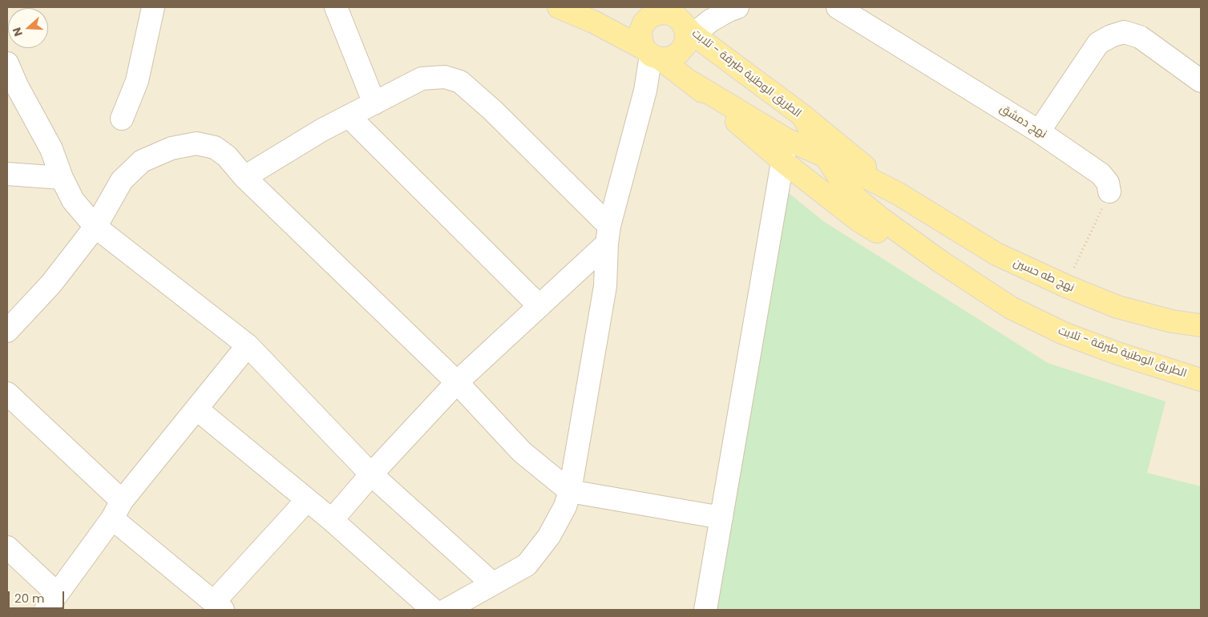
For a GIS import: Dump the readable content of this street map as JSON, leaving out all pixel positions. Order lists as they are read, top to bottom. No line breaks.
{"streets":{"main road":["الطريق الوطنية طبرقة - تلابت","نهج طه حسين"],"street":["نهج دمشق"]},"scale_bar":"20 m","north":"left"}
